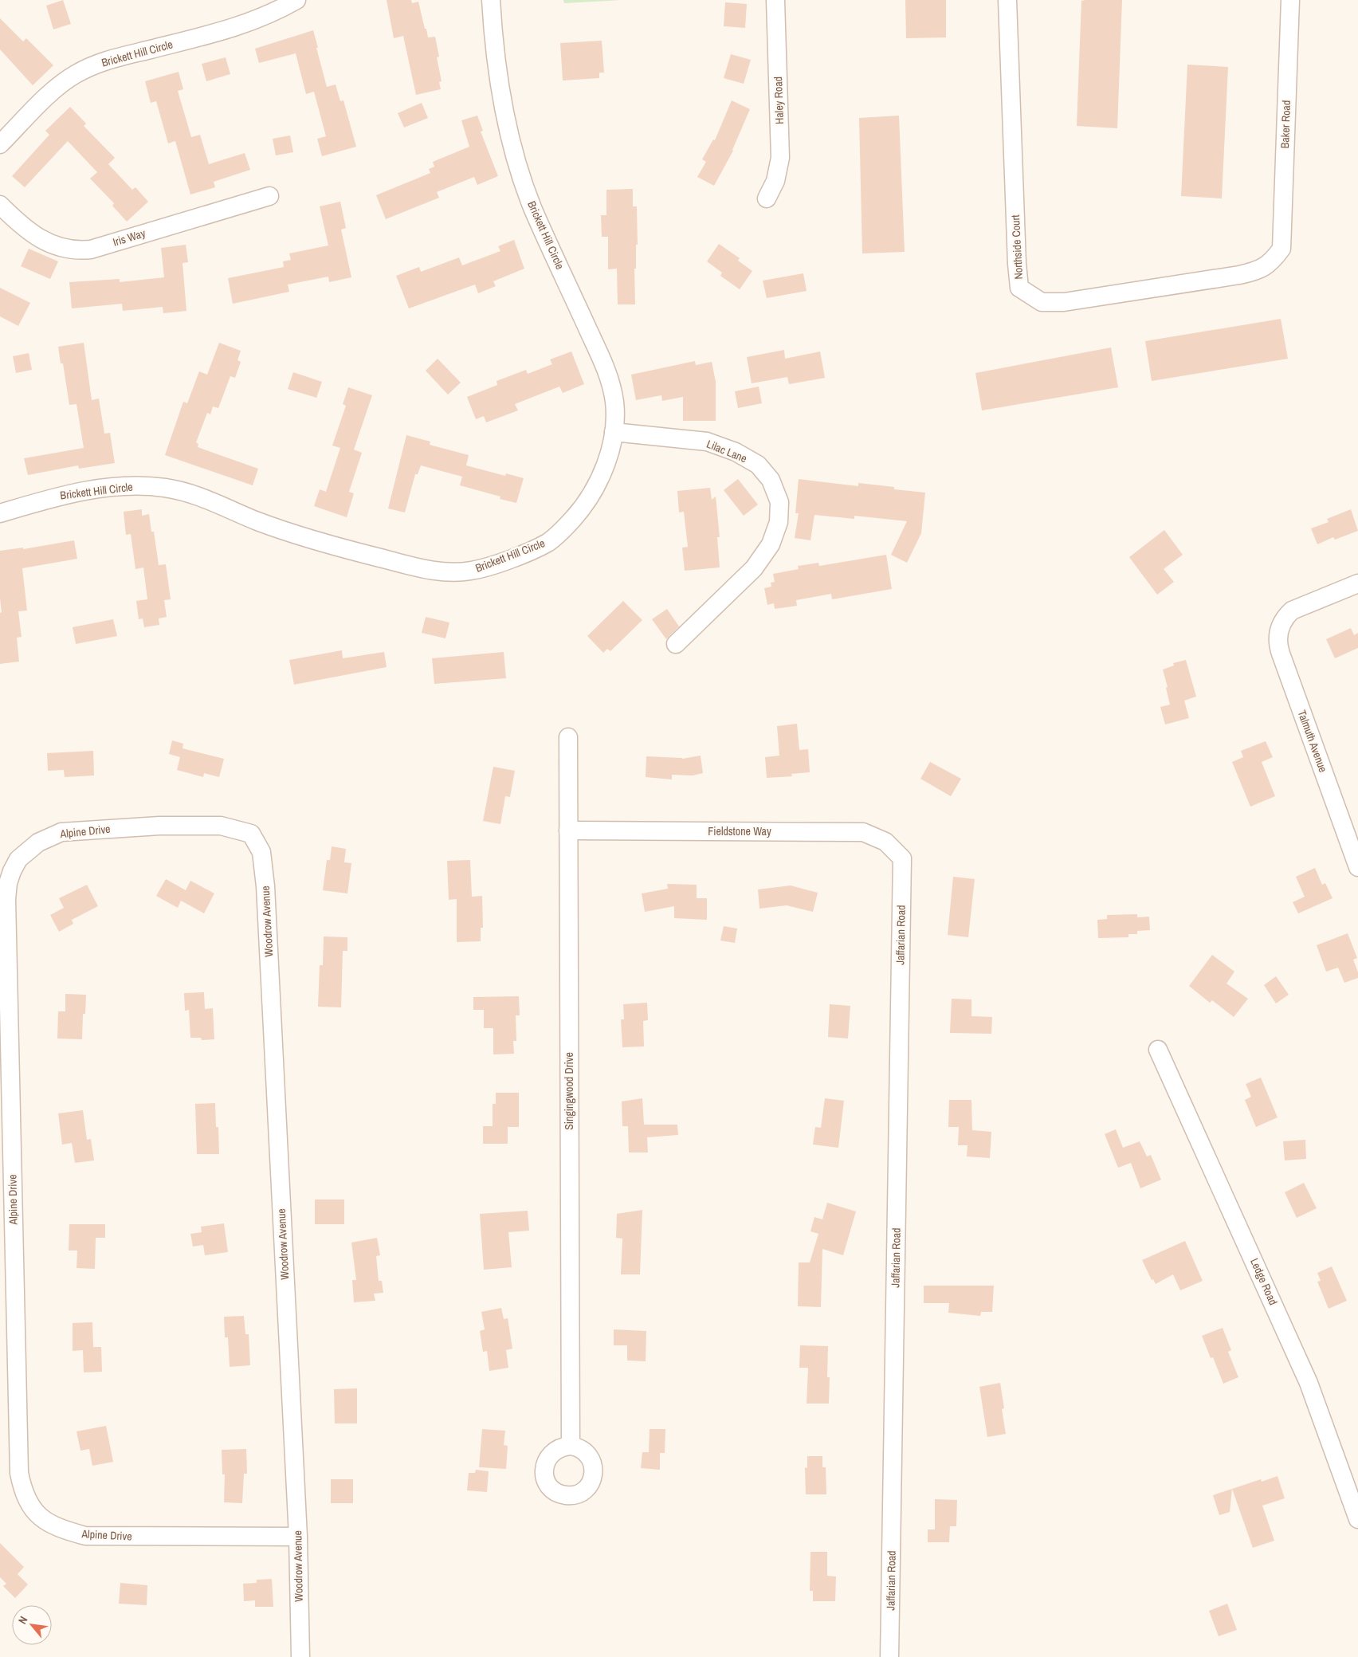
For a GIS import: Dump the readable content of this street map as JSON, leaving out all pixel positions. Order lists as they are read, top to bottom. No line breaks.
{"streets":{"street":["Brickett Hill Circle","Haley Road","Baker Road","Iris Way","Northside Court","Lilac Lane","Talmuth Avenue","Alpine Drive","Fieldstone Way","Woodrow Avenue","Jaffarian Road","Singingwood Drive","Ledge Road"]},"crossings":[["Brickett Hill Circle","Lilac Lane"],["Baker Road","Northside Court"],["Alpine Drive","Woodrow Avenue"],["Fieldstone Way","Jaffarian Road"],["Fieldstone Way","Singingwood Drive"]],"north":"top left"}
